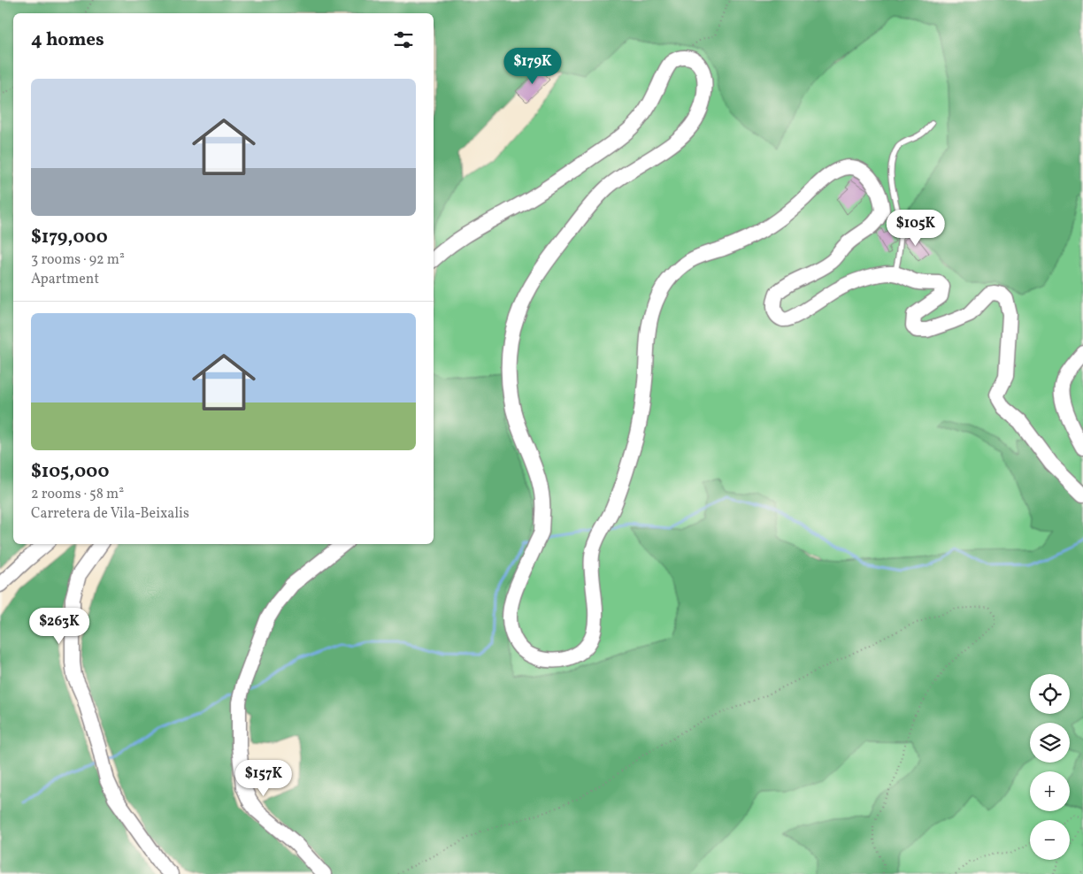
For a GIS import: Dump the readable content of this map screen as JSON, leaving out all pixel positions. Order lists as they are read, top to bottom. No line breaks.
{"page":{"heading":"4 homes","price":["$179K","$105K","$263K","$157K"],"list":[{"name":"$179,000","note":"3 rooms · 92 m² · Apartment"},{"name":"$105,000","note":"2 rooms · 58 m² · Carretera de Vila-Beixalis"}],"map_buttons":["+","−"]}}
